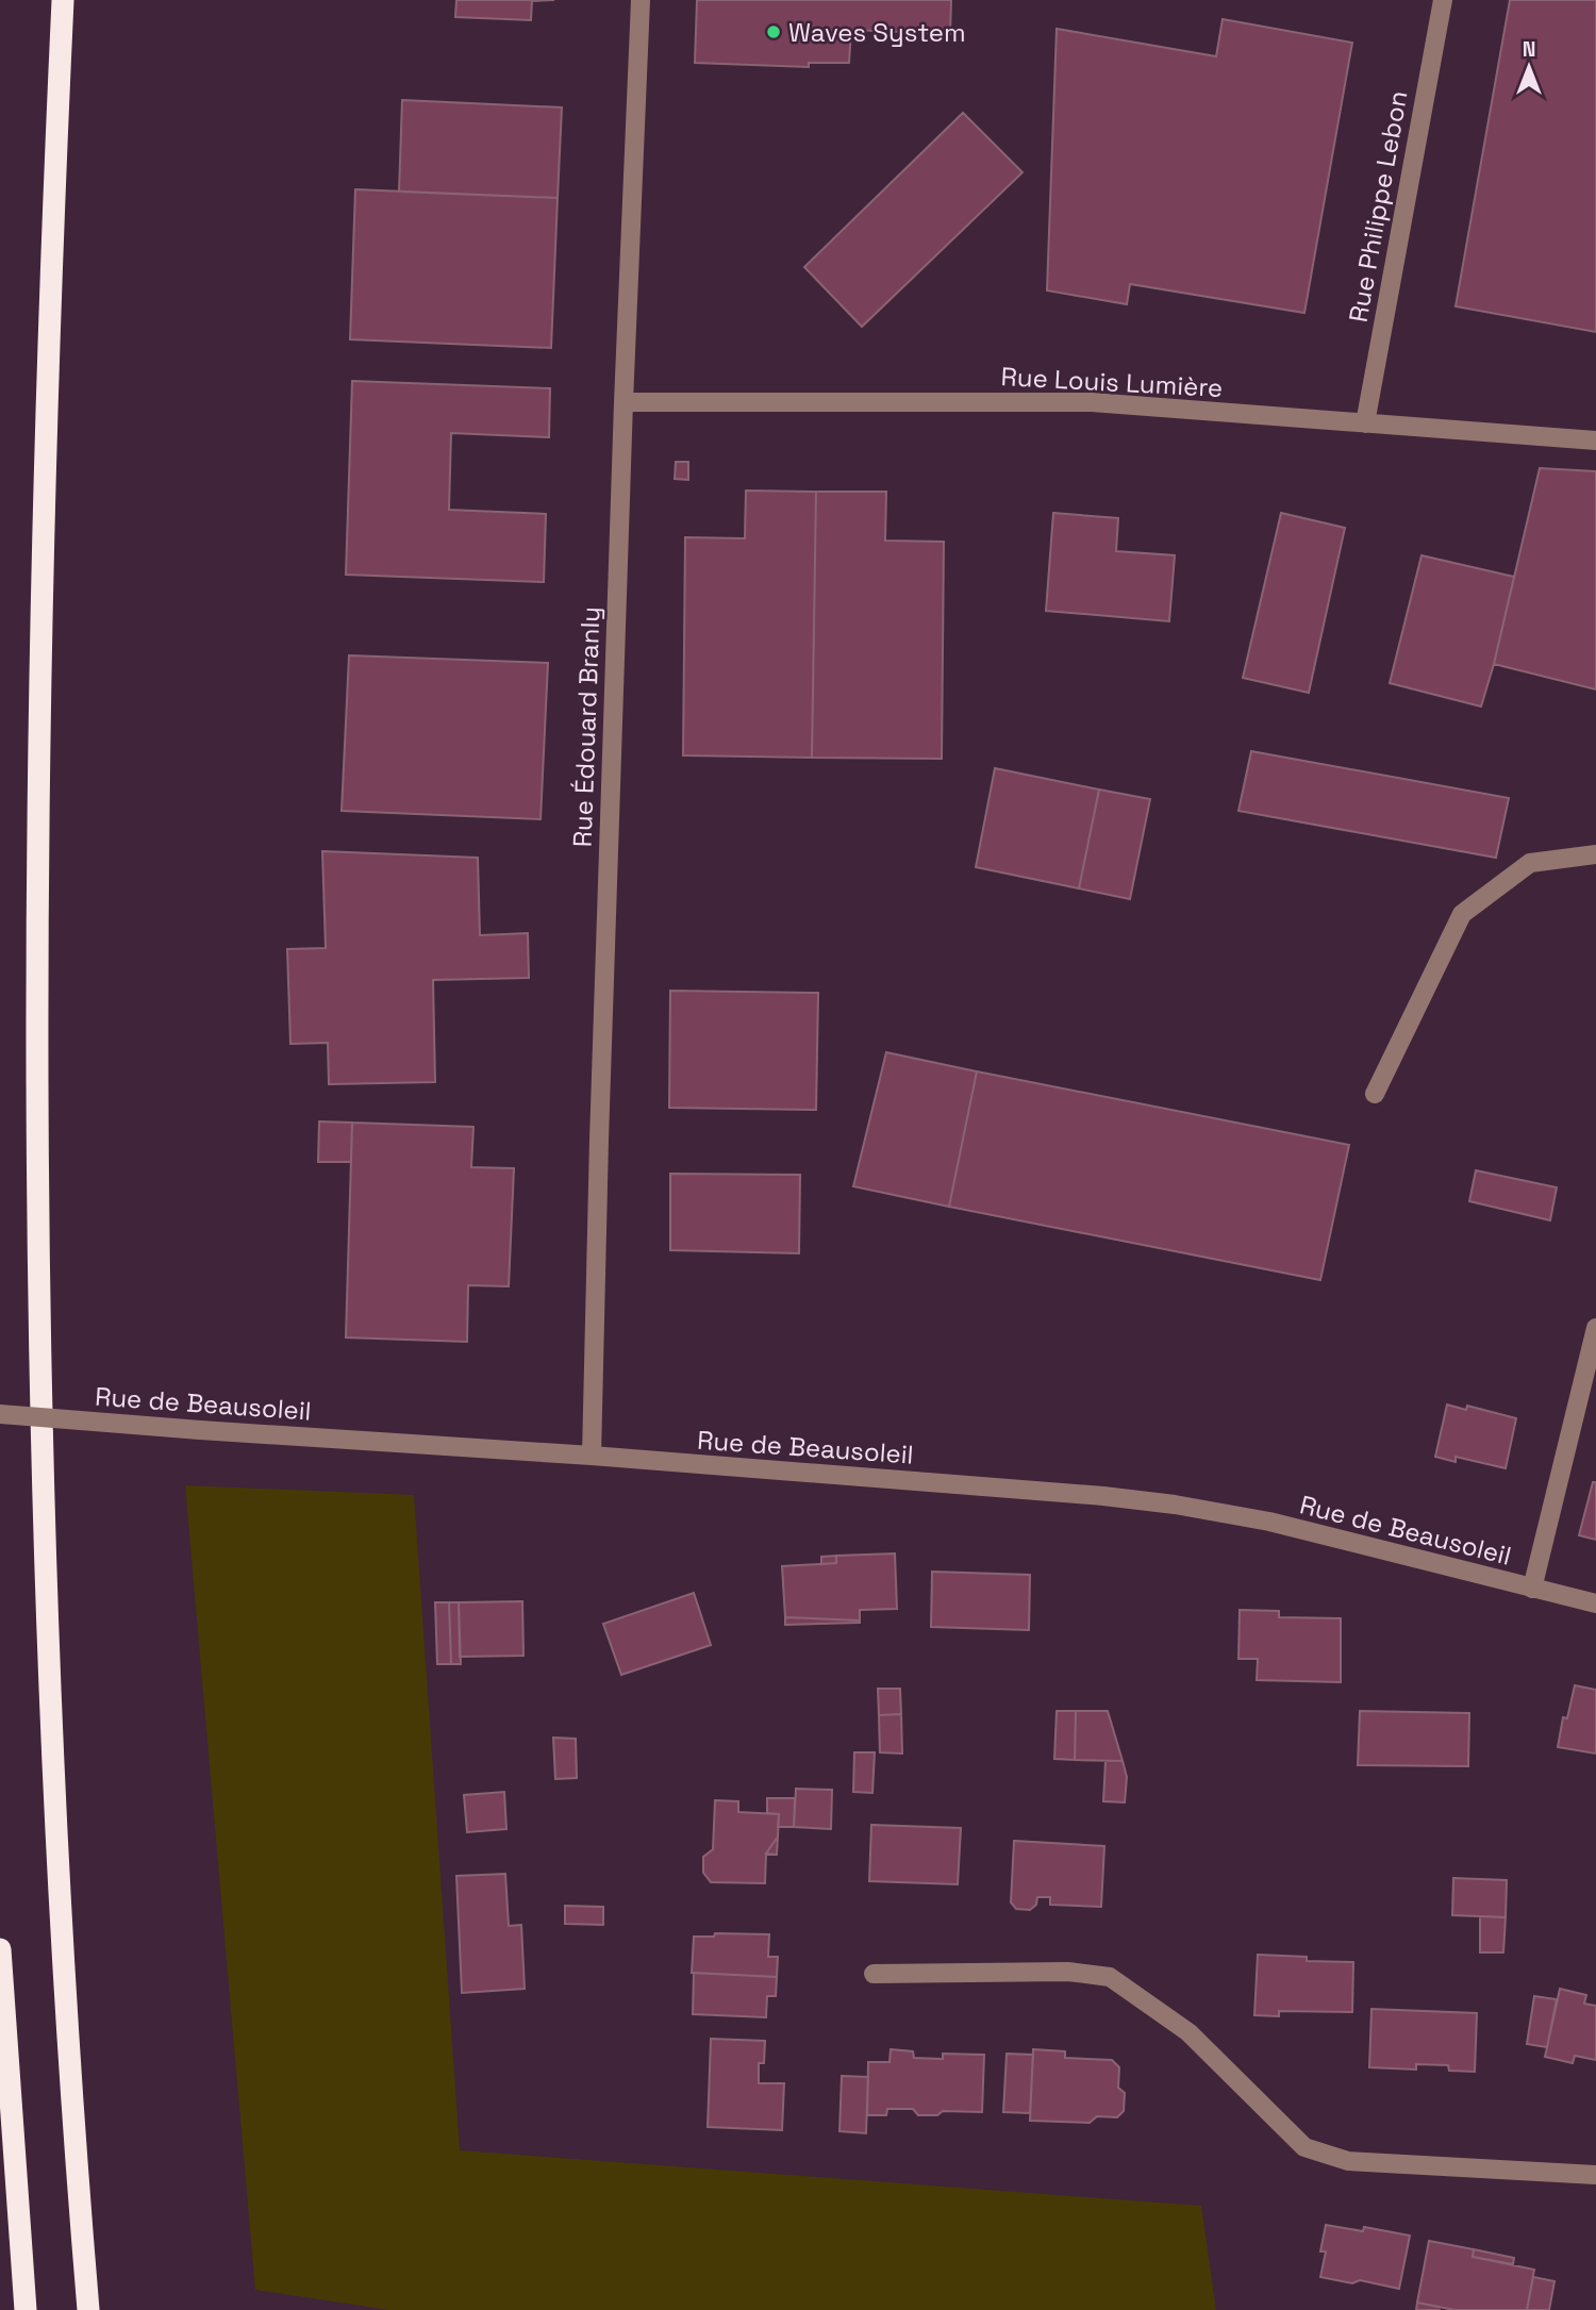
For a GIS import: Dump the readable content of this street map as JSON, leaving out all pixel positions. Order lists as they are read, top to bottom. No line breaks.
{"streets":{"street":["Rue Philippe Lebon","Rue Louis Lumière","Rue Édouard Branly","Rue de Beausoleil"]},"crossings":[["Rue Philippe Lebon","Rue Louis Lumière"],["Rue Louis Lumière","Rue Édouard Branly"],["Rue Édouard Branly","Rue de Beausoleil"]],"places":["Waves System"],"north":"top"}
